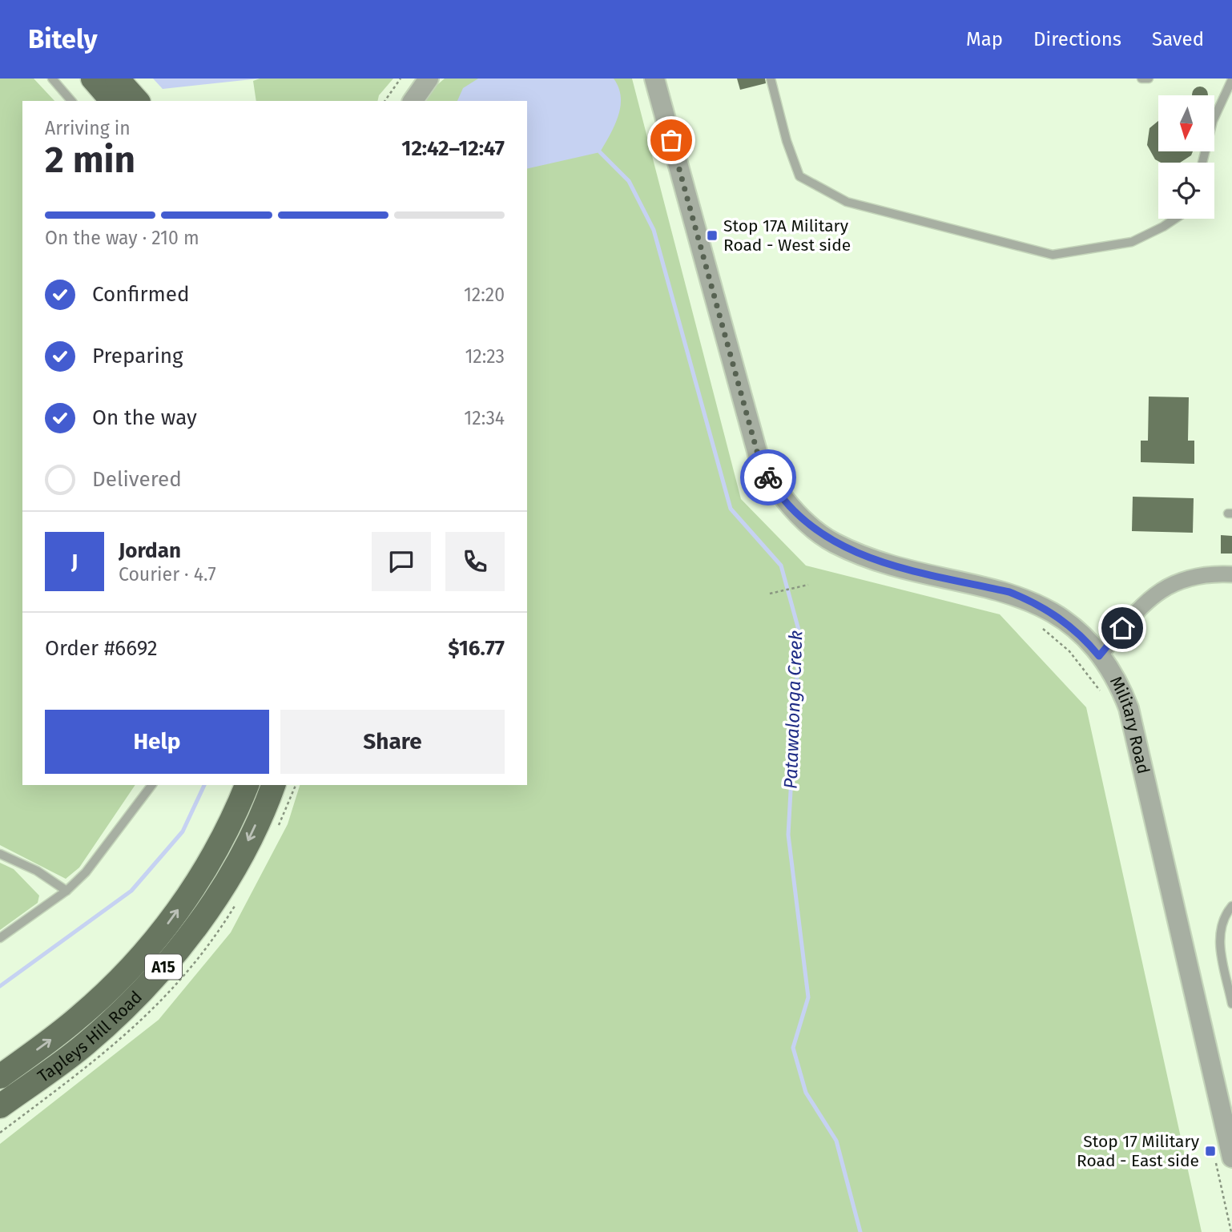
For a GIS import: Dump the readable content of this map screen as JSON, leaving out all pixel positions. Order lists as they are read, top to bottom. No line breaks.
{"streets":{"main road":["A15","Tapleys Hill Road"],"street":["Military Road"]},"water":["Patawalonga Creek"],"places":{"transit":["Stop 17A Military Road - West side","Stop 17 Military Road - East side"]},"north":"bottom","page":{"header":"Bitely","nav":["Map","Directions","Saved"],"heading":["2 min","Arriving in","12:42–12:47"],"panel":["Jordan","Courier · 4.7","Order #6692","$16.77"],"bar":"On the way · 210 m","list":[["Confirmed","12:20"],["Preparing","12:23"],["On the way","12:34"],"Delivered"],"round":"J","buttons":["Help","Share"]}}
